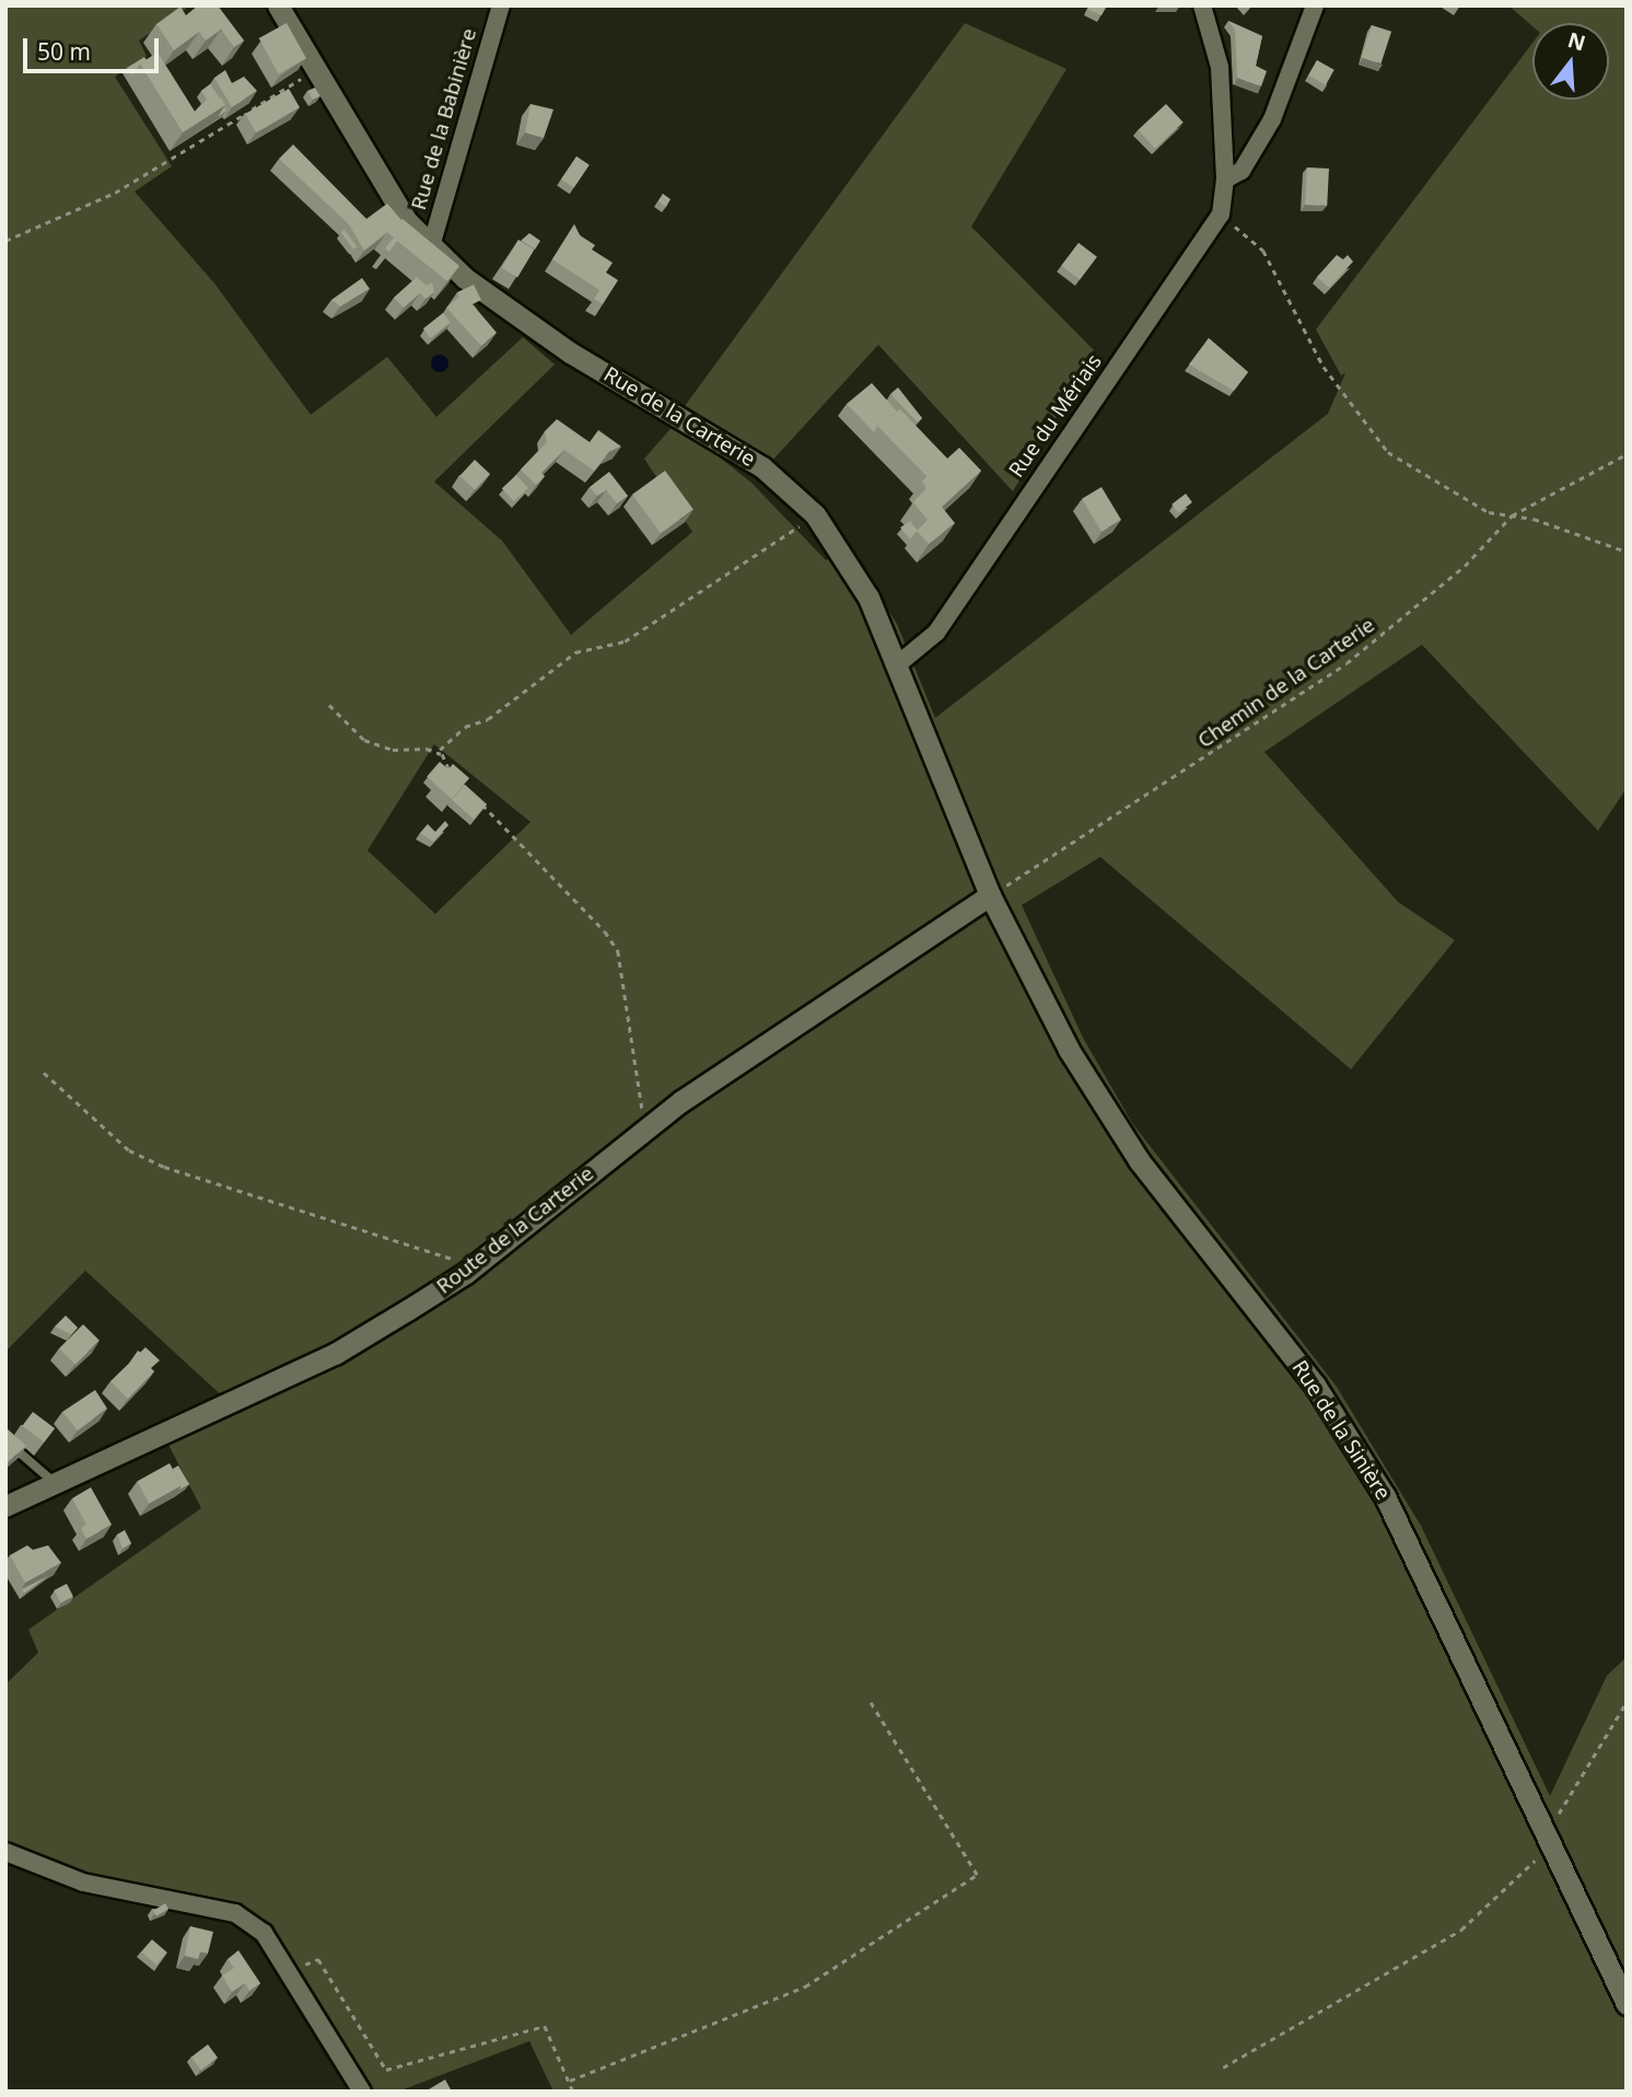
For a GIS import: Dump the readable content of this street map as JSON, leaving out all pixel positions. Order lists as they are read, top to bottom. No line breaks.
{"streets":{"street":["Rue de la Babinière","Rue du Mériais","Rue de la Carterie","Route de la Carterie","Rue de la Sinière"],"path":["Chemin de la Carterie"]},"crossings":[["Rue de la Babinière","Rue de la Carterie"],["Rue du Mériais","Rue de la Carterie"],["Rue de la Carterie","Chemin de la Carterie"],["Rue de la Carterie","Route de la Carterie"],["Rue de la Carterie","Rue de la Sinière"],["Chemin de la Carterie","Route de la Carterie"],["Chemin de la Carterie","Rue de la Sinière"],["Route de la Carterie","Rue de la Sinière"]],"scale_bar":"50 m","north":"top"}
